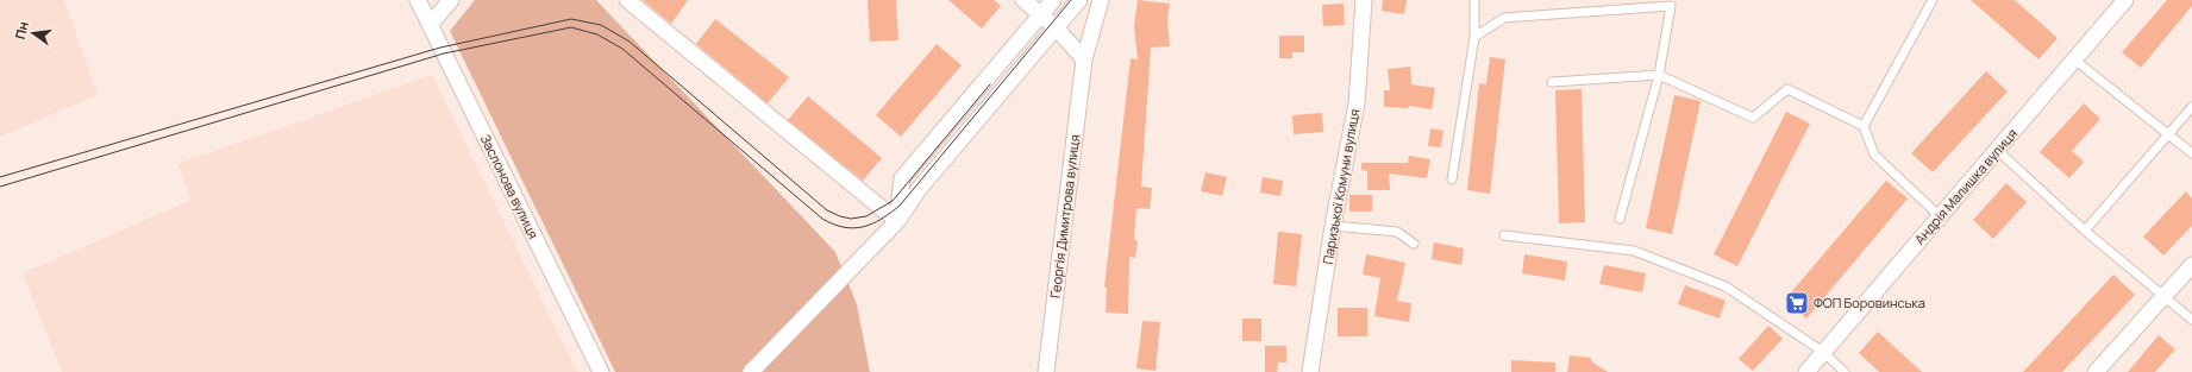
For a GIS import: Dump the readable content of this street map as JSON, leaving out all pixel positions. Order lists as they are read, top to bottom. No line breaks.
{"streets":{"street":["Заслонова вулиця","Паризької Комуни вулиця","Андрія Малишка вулиця","Георгія Димитрова вулиця"]},"places":{"supermarket":["ФОП Боровинська"]},"north":"left"}
